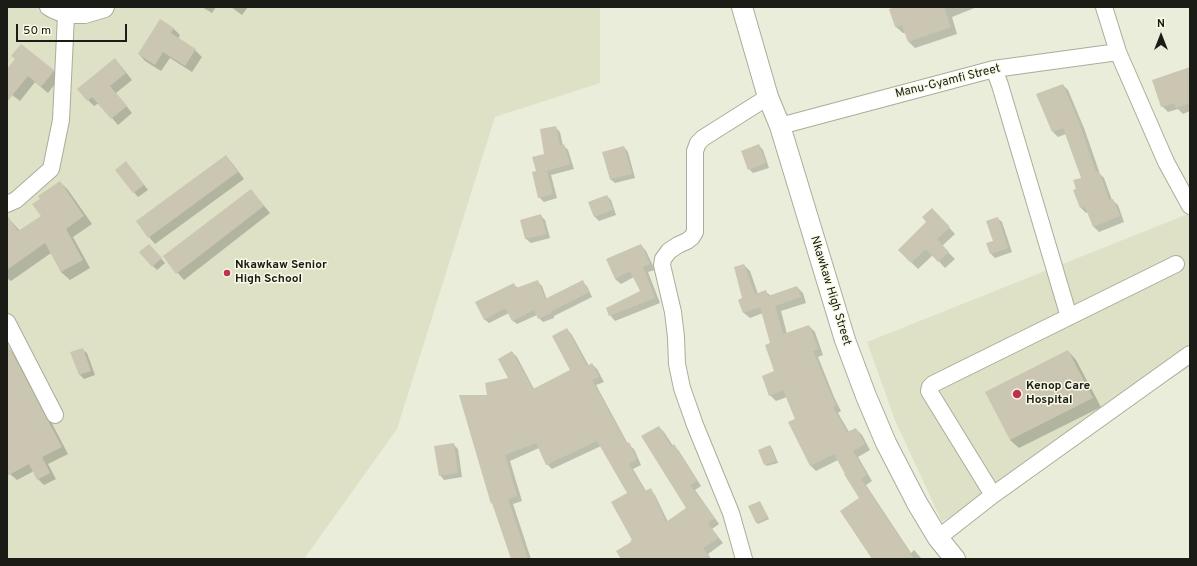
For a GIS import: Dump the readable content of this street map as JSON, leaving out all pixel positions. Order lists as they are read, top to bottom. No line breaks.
{"streets":{"main road":["Nkawkaw High Street"],"street":["Manu-Gyamfi Street"]},"crossings":[["Manu-Gyamfi Street","Nkawkaw High Street"]],"places":["Nkawkaw Senior High School","Kenop Care Hospital"],"scale_bar":"50 m","north":"top"}
